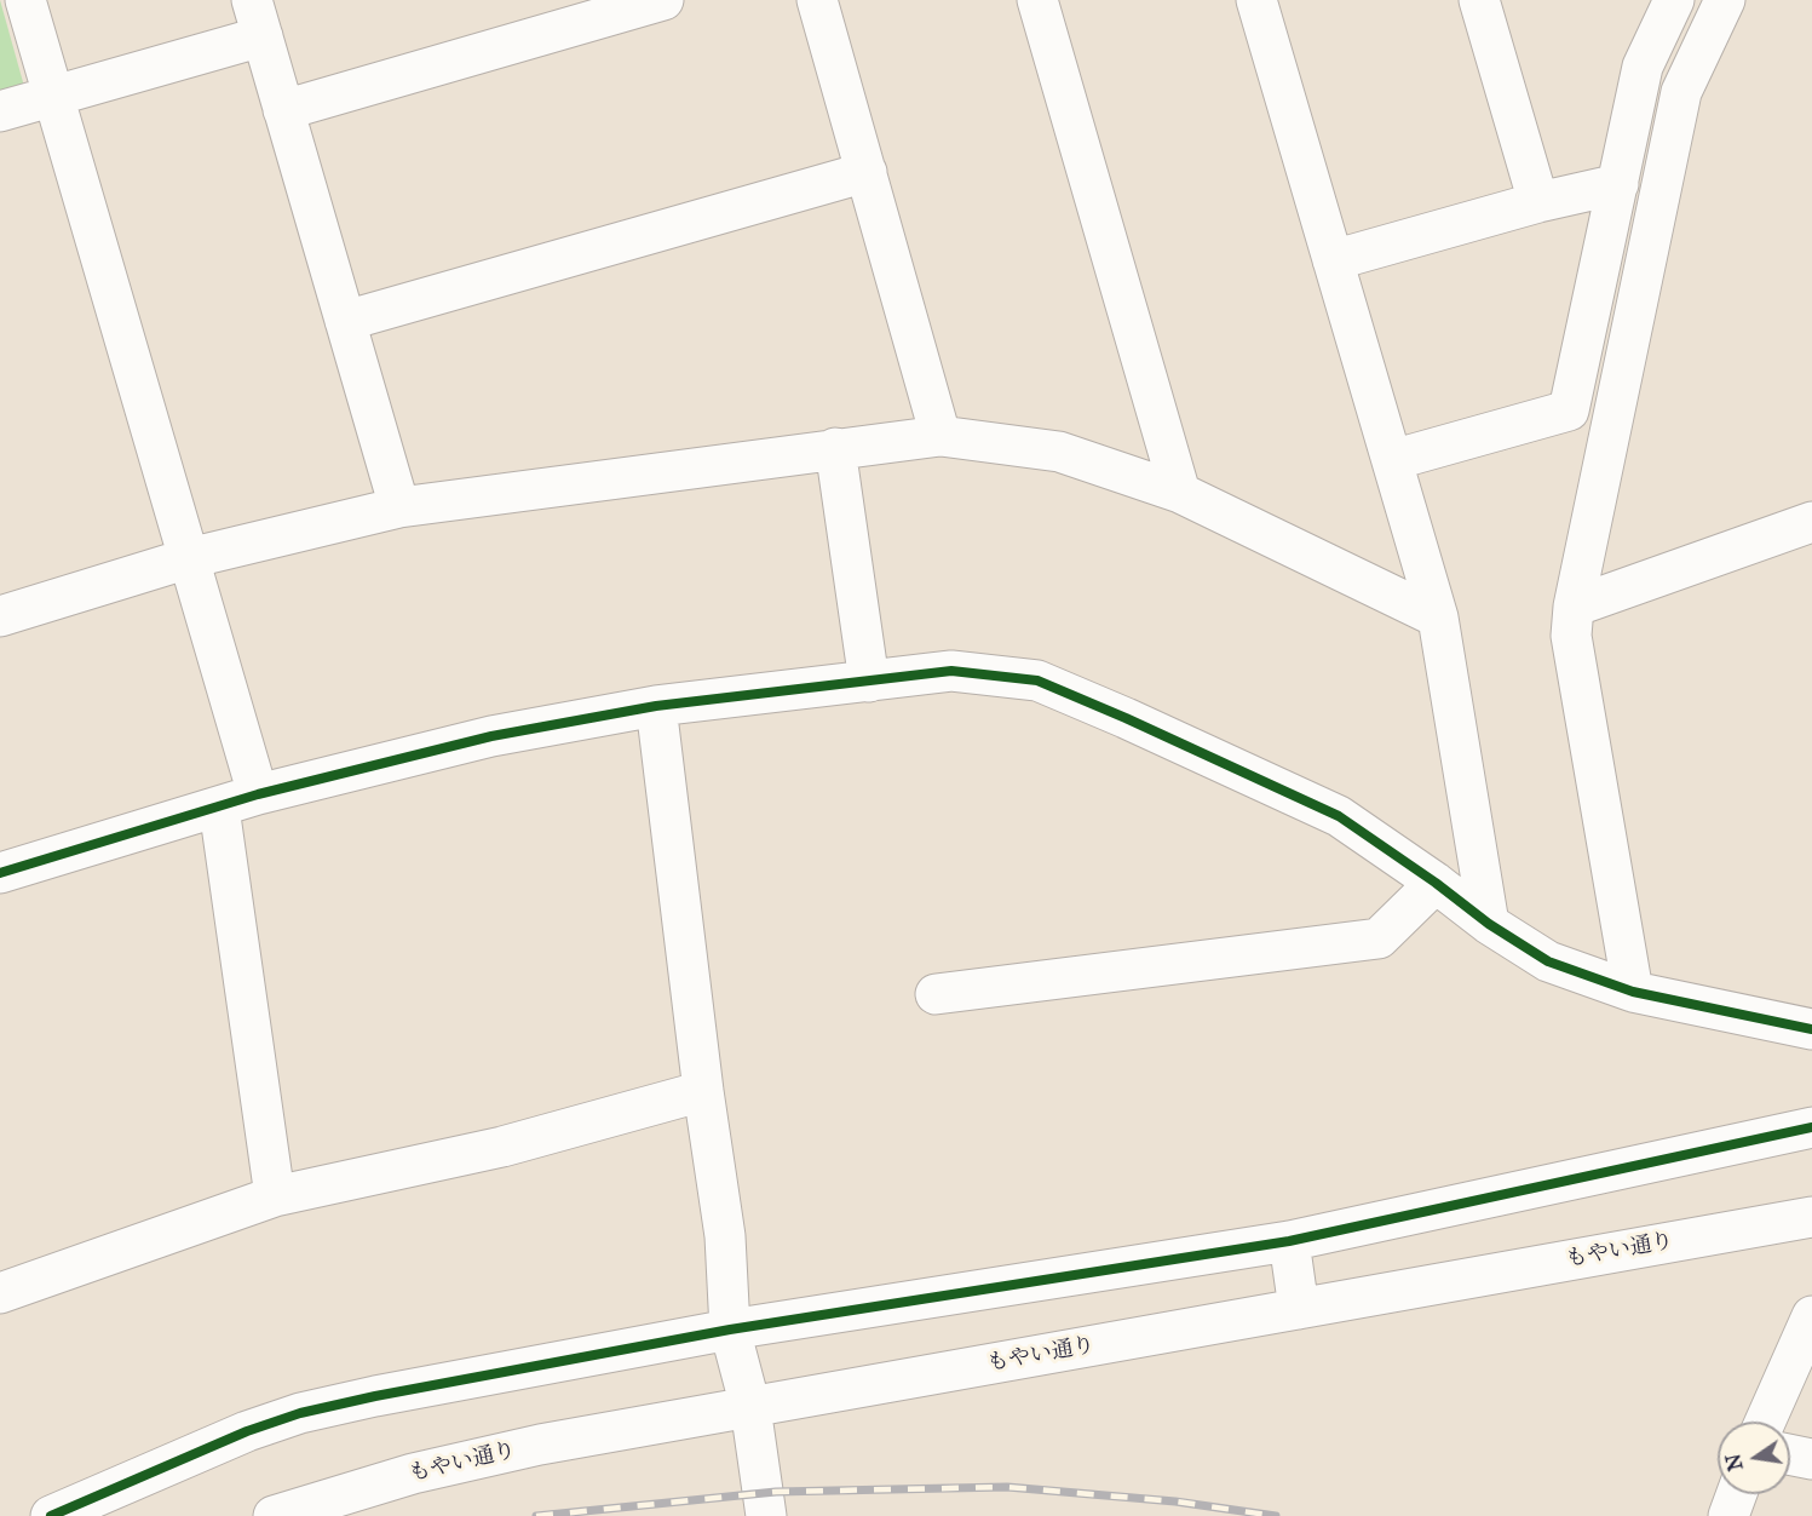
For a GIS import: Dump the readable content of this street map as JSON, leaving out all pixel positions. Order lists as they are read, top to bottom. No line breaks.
{"streets":{"street":["もやい通り"]},"north":"left"}
